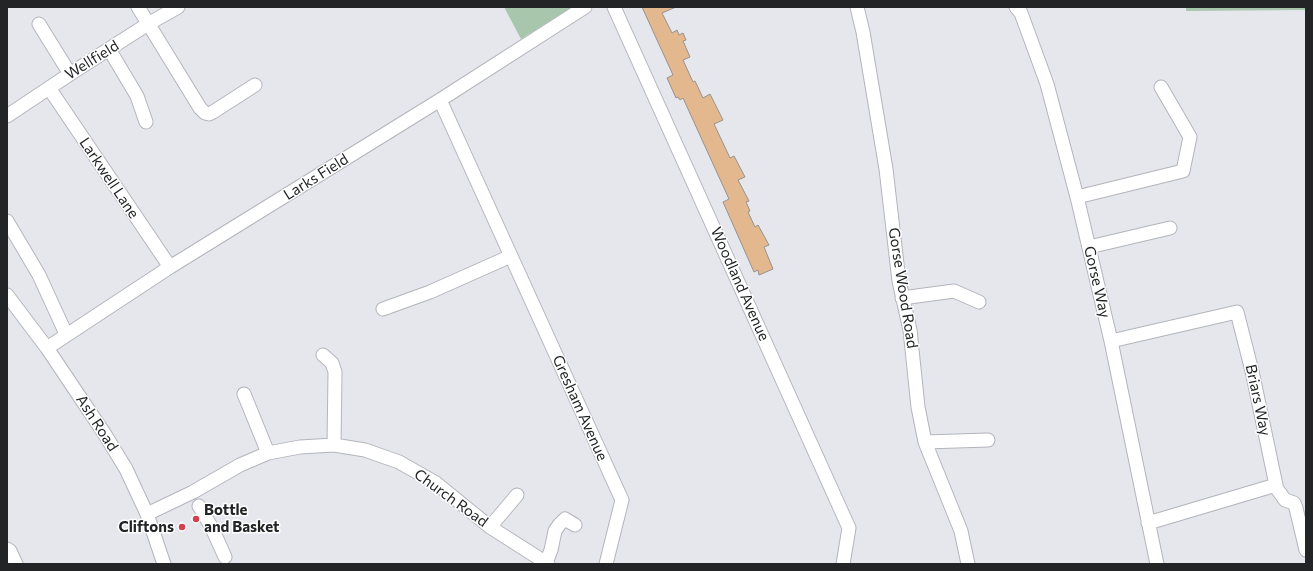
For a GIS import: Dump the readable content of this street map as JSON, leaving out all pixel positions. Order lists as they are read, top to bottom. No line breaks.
{"streets":{"street":["Wellfield","Larks Field","Larkwell Lane","Gorse Way","Woodland Avenue","Gorse Wood Road","Briars Way","Gresham Avenue","Ash Road","Church Road"]},"crossings":[["Wellfield","Larkwell Lane"],["Larks Field","Larkwell Lane"],["Larks Field","Gresham Avenue"],["Larks Field","Ash Road"],["Gorse Way","Briars Way"],["Ash Road","Church Road"]],"places":["Bottle and Basket","Cliftons"]}
